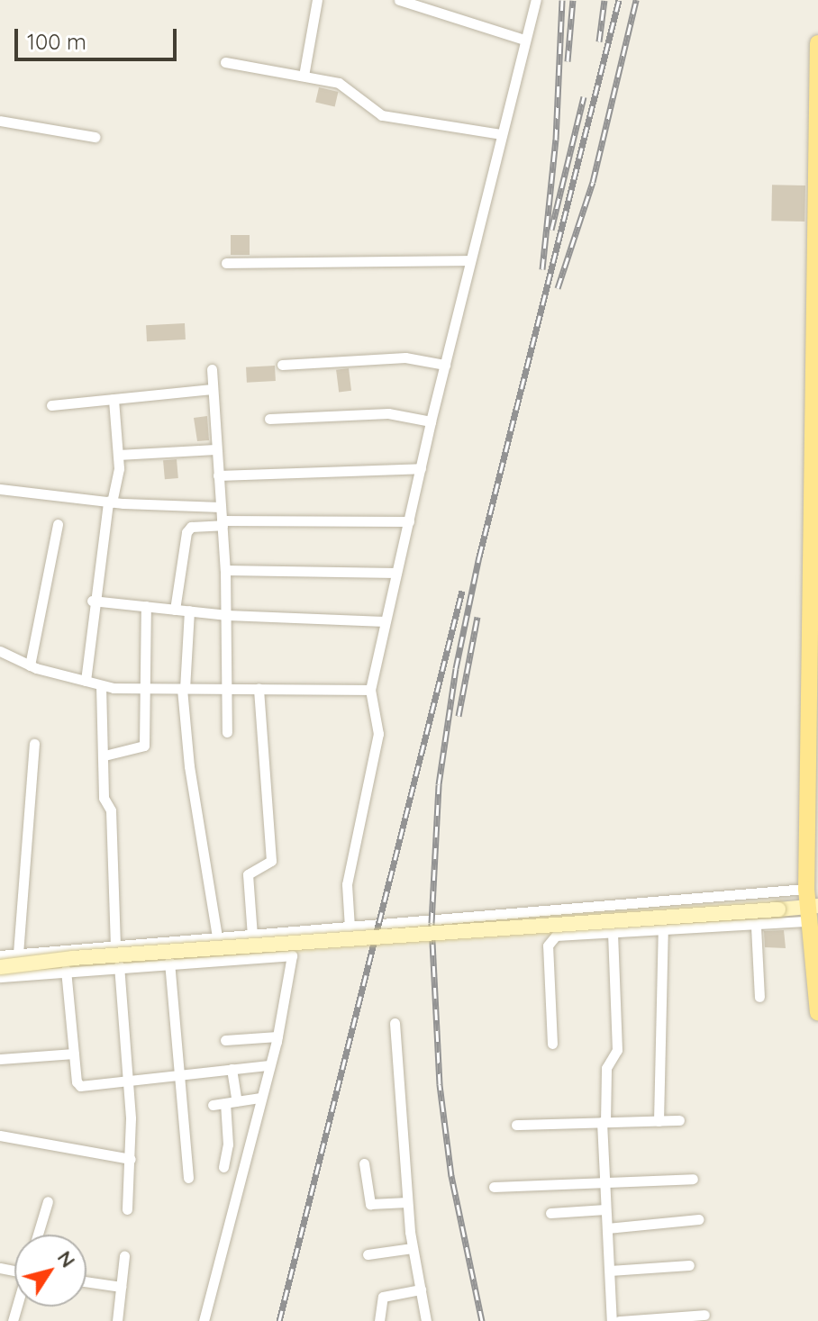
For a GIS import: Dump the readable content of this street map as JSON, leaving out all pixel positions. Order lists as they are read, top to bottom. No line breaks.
{"scale_bar":"100 m","north":"top right"}
